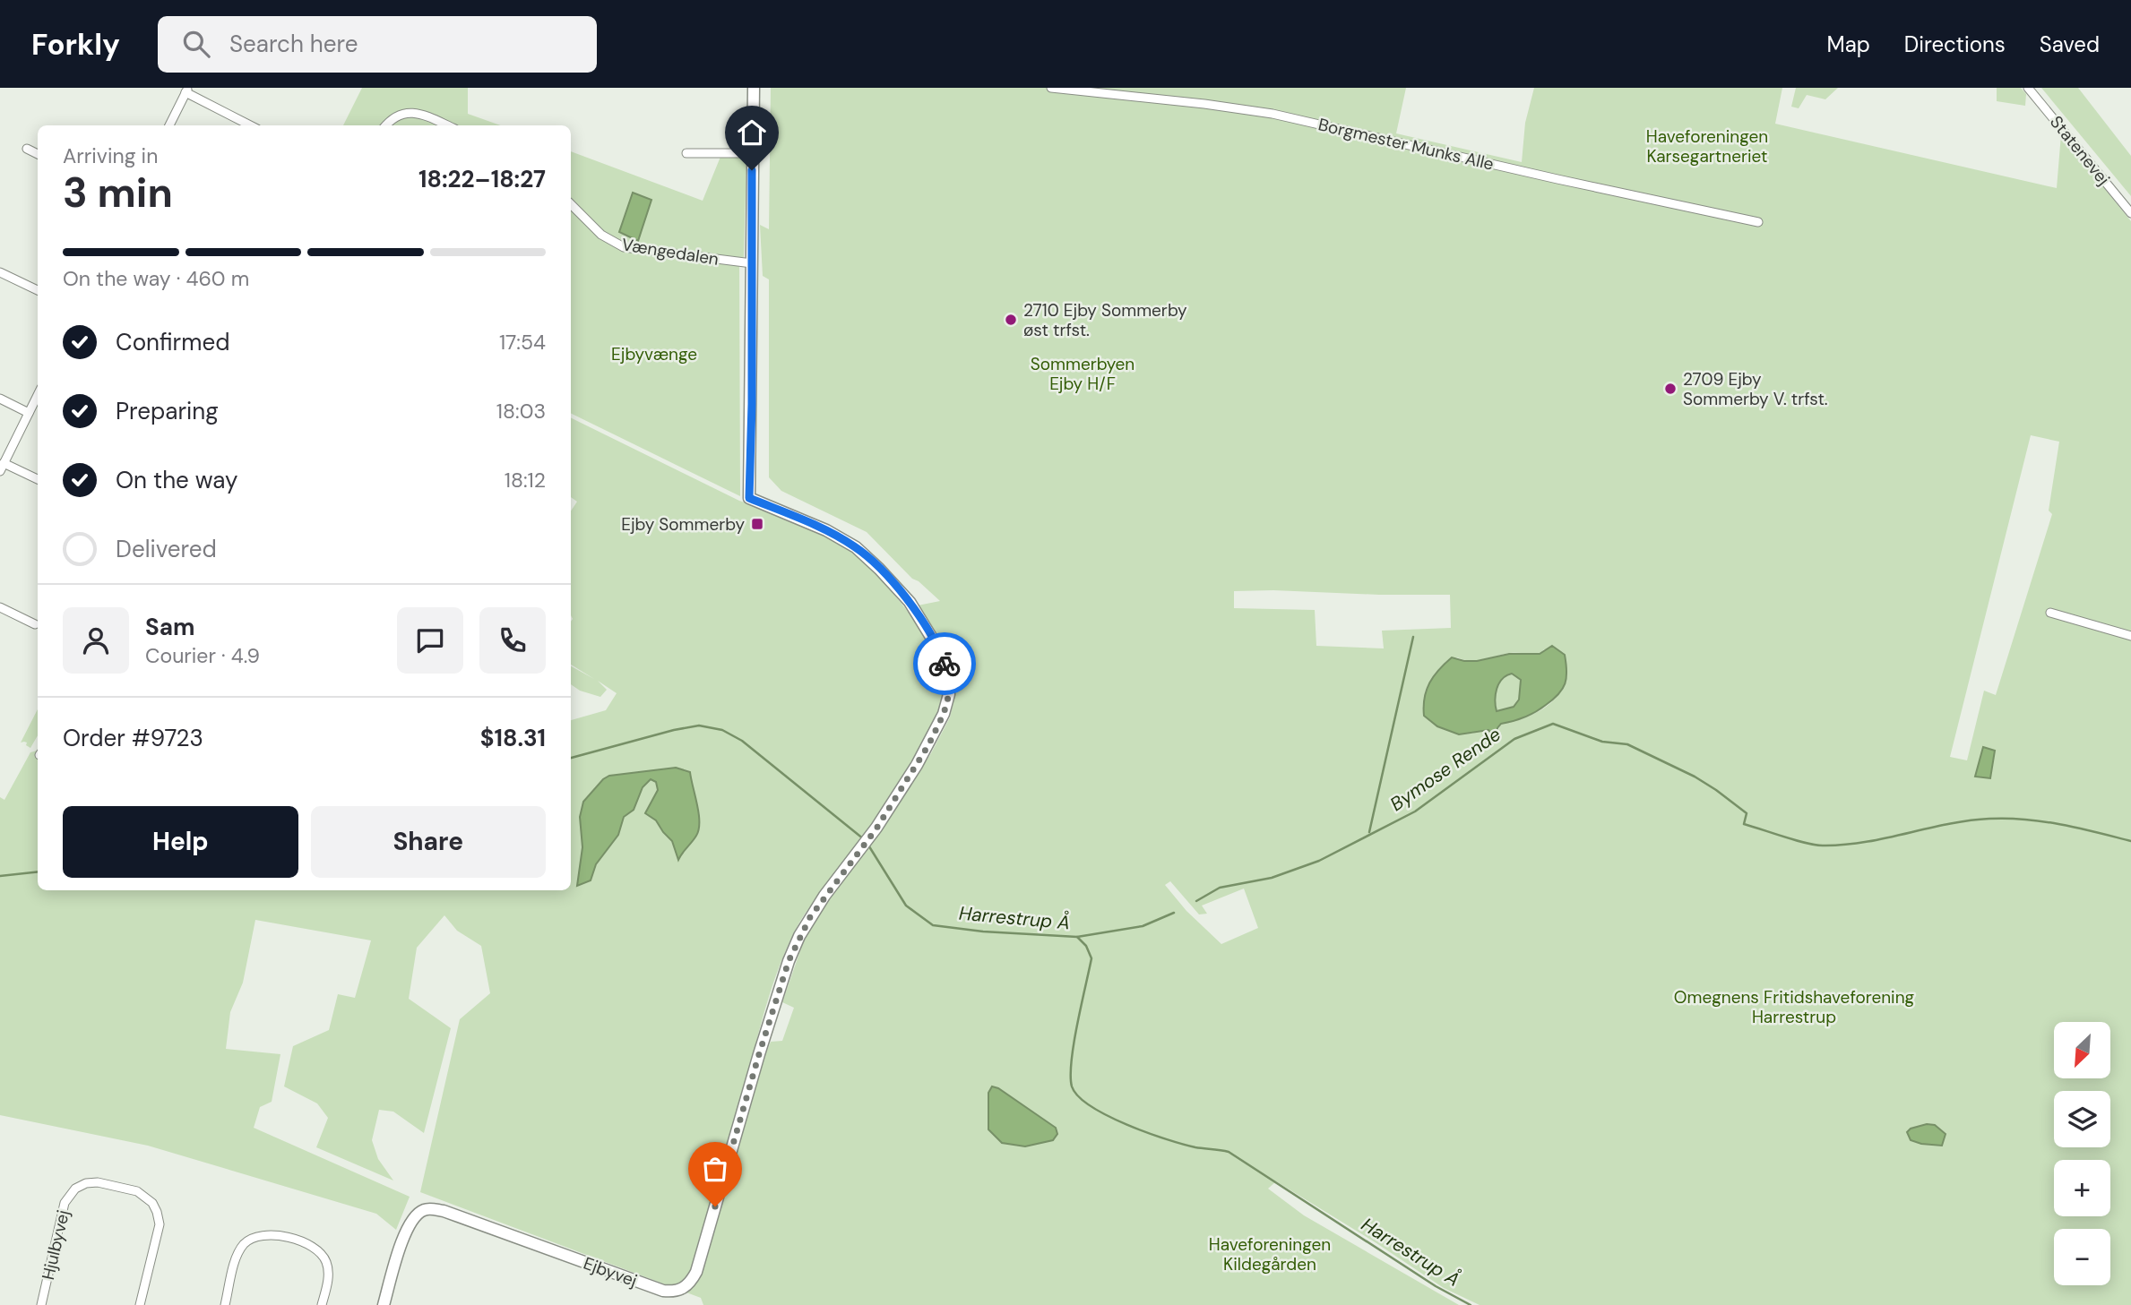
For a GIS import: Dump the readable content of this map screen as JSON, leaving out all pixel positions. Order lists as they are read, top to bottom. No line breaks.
{"streets":{"street":["Borgmester Munks Alle","Statenevej","Vængedalen","Hjulbyvej","Ejbyvej"]},"crossings":[["Vængedalen","Ejbyvej"]],"water":["Bymose Rende","Harrestrup Å"],"parks":["Haveforeningen Karsegartneriet","Ejbyvænge","Sommerbyen Ejby H/F","Omegnens Fritidshaveforening Harrestrup","Haveforeningen Kildegården"],"places":{"other":["2710 Ejby Sommerby øst trfst.","2709 Ejby Sommerby V. trfst."],"transit":["Ejby Sommerby"]},"north":"bottom left","page":{"header":"Forkly","search":"Search here","nav":["Map","Directions","Saved"],"heading":["3 min","Arriving in","18:22–18:27"],"panel":["Sam","Courier · 4.9","Order #9723","$18.31"],"bar":"On the way · 460 m","list":[["Confirmed","17:54"],["Preparing","18:03"],["On the way","18:12"],"Delivered"],"buttons":["Help","Share"],"map_buttons":["+","−"]}}
